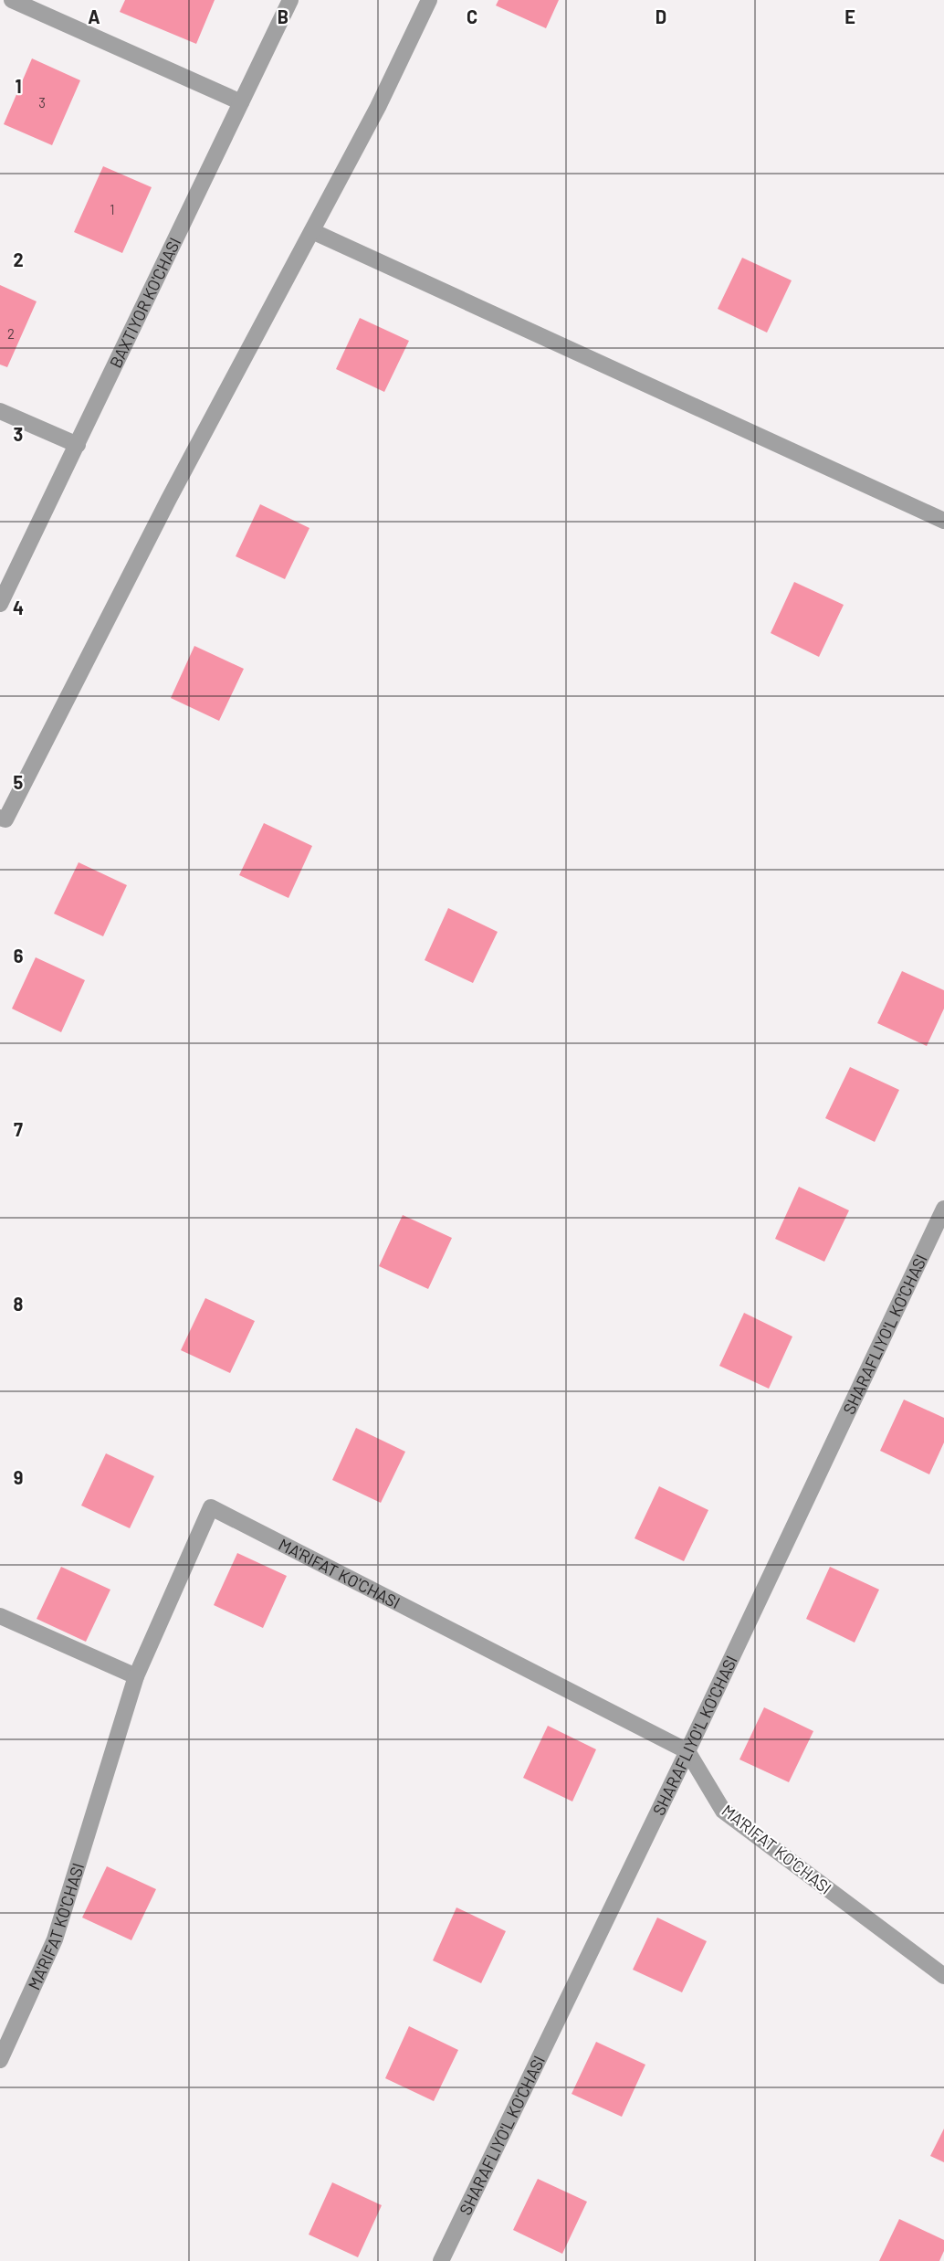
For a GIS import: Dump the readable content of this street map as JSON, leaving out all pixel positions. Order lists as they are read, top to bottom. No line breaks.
{"streets":{"street":["BAXTIYOR KO'CHASI","SHARAFLIYO'L KO'CHASI","MA'RIFAT KO'CHASI"]},"crossings":[["SHARAFLIYO'L KO'CHASI","MA'RIFAT KO'CHASI"]],"house_numbers":["3","1","2"],"grid":{"columns":["A","B","C","D","E"],"rows":["1","2","3","4","5","6","7","8","9"]}}
